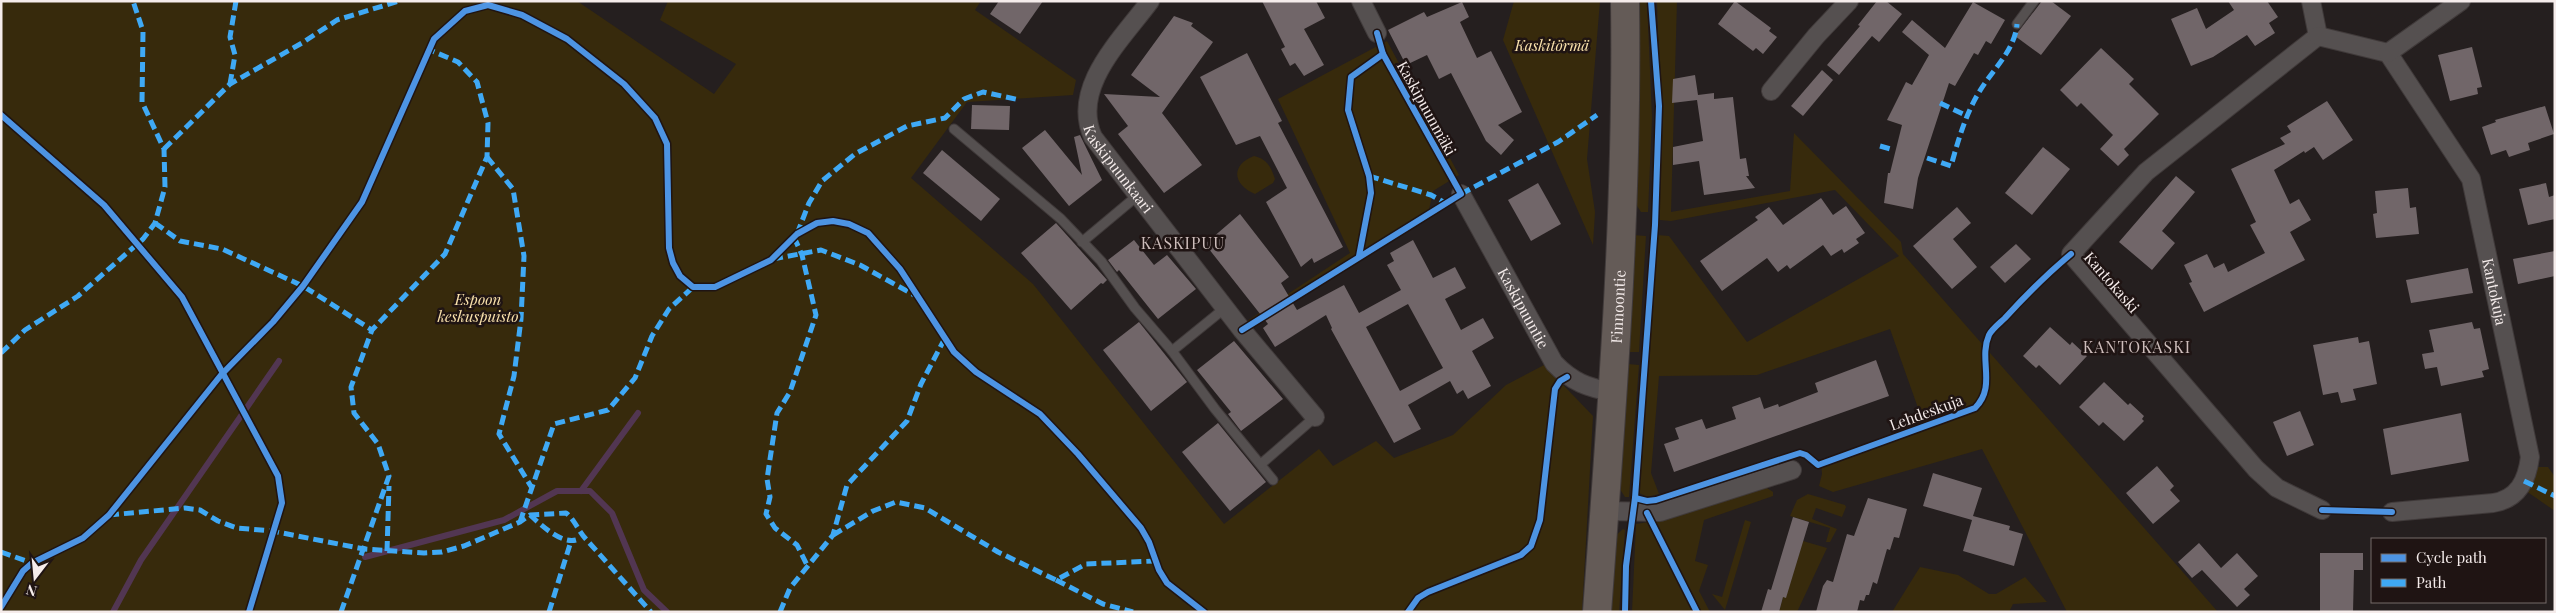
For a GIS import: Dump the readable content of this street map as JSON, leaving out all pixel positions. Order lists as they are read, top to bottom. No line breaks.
{"streets":{"main road":["Finnoontie"],"street":["Kaskipuunkaari","Kantokaski","Kantokuja","Kaskipuuntie"],"cycle path":["Kaskipuunmäki","Lehdeskuja"]},"crossings":[["Finnoontie","Kaskipuuntie"]],"districts":["KASKIPUU","KANTOKASKI"],"parks":["Kaskitörmä","Espoon keskuspuisto"],"legend":["Cycle path","Path"],"north":"bottom"}
